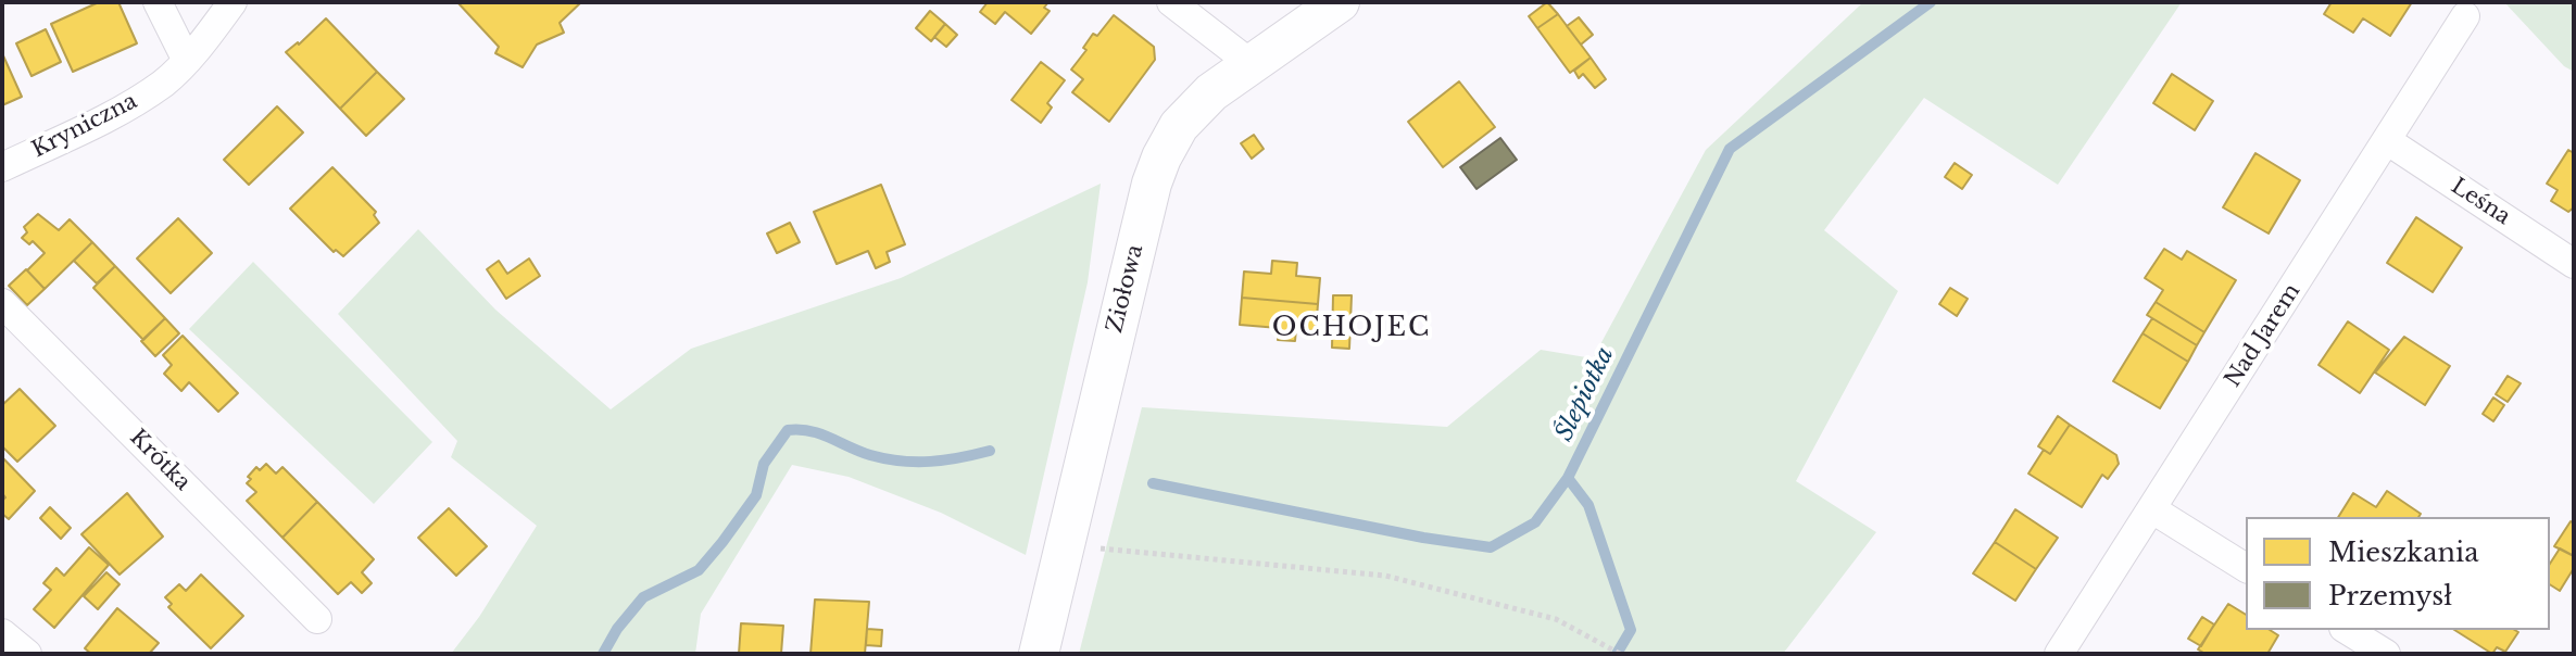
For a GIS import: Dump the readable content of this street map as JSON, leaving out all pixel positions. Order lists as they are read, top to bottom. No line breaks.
{"streets":{"street":["Kryniczna","Leśna","Ziołowa","Nad Jarem","Krótka"]},"crossings":[["Leśna","Nad Jarem"]],"districts":["OCHOJEC"],"water":["Ślepiotka"],"legend":["Mieszkania","Przemysł"]}
